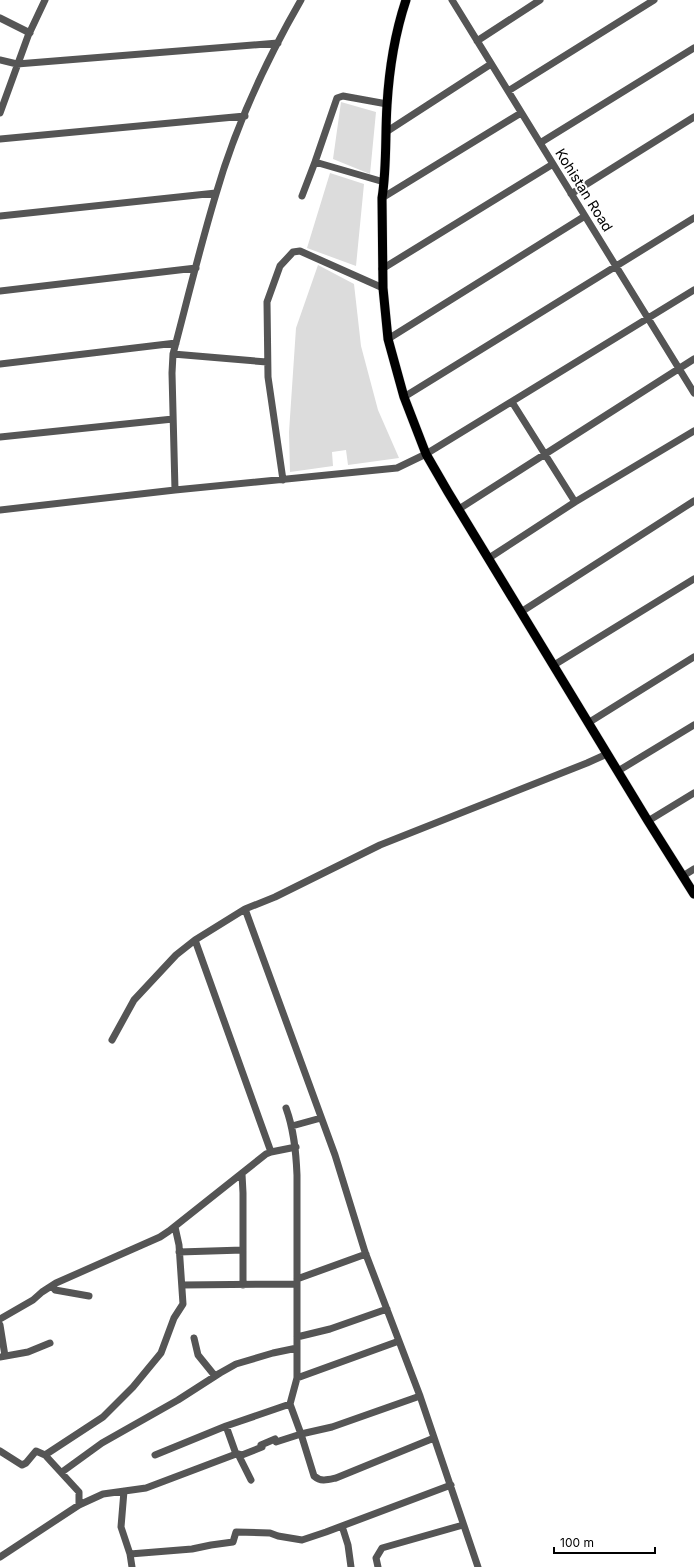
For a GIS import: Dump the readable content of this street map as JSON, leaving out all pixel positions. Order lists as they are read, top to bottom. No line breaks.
{"streets":{"street":["Kohistan Road"]},"scale_bar":"100 m"}
